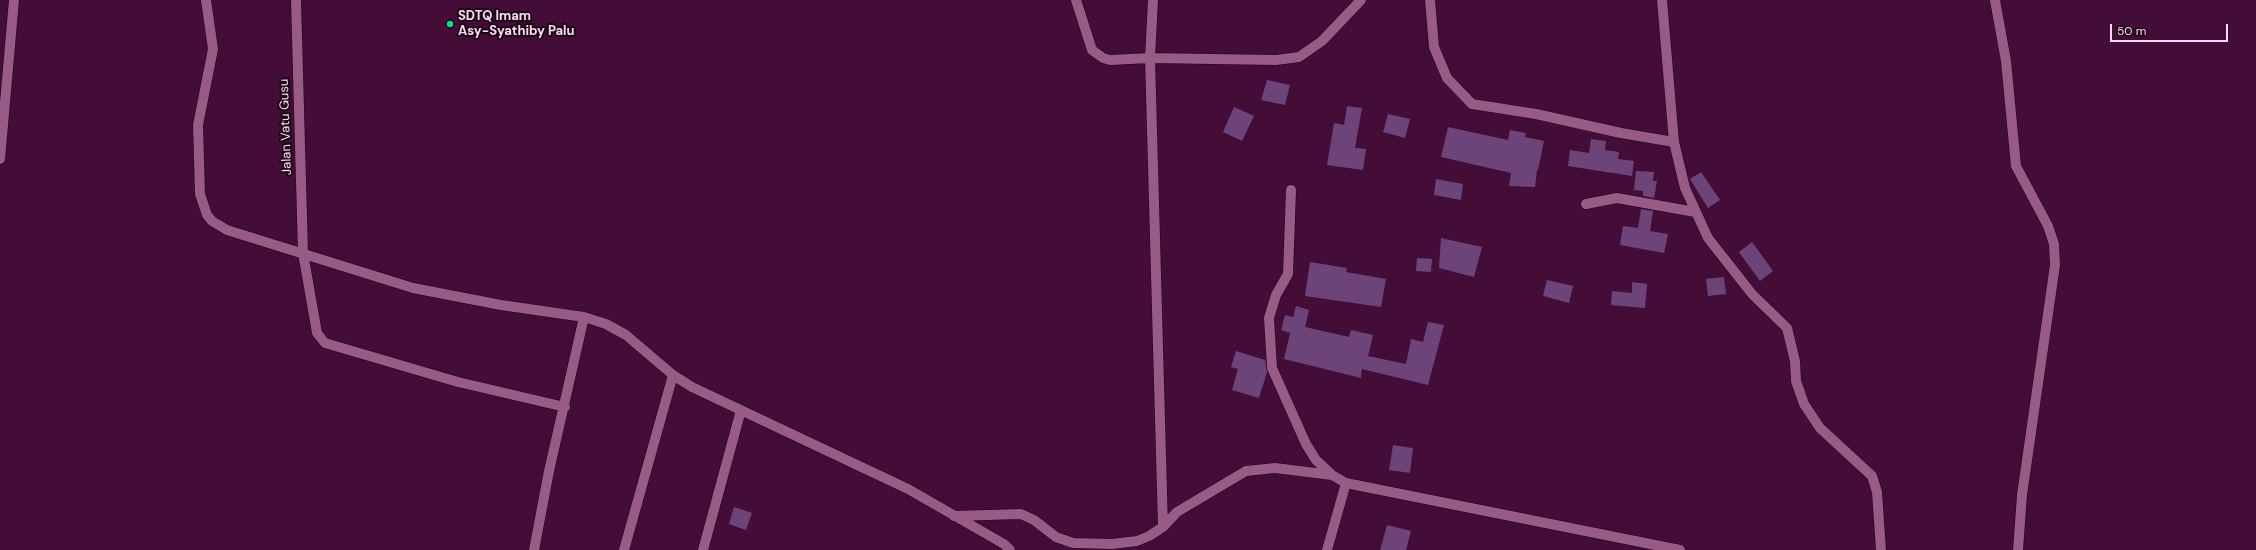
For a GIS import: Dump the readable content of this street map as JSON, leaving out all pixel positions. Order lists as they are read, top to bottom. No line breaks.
{"streets":{"street":["Jalan Vatu Gusu"]},"places":["SDTQ Imam Asy-Syathiby Palu"],"scale_bar":"50 m"}
